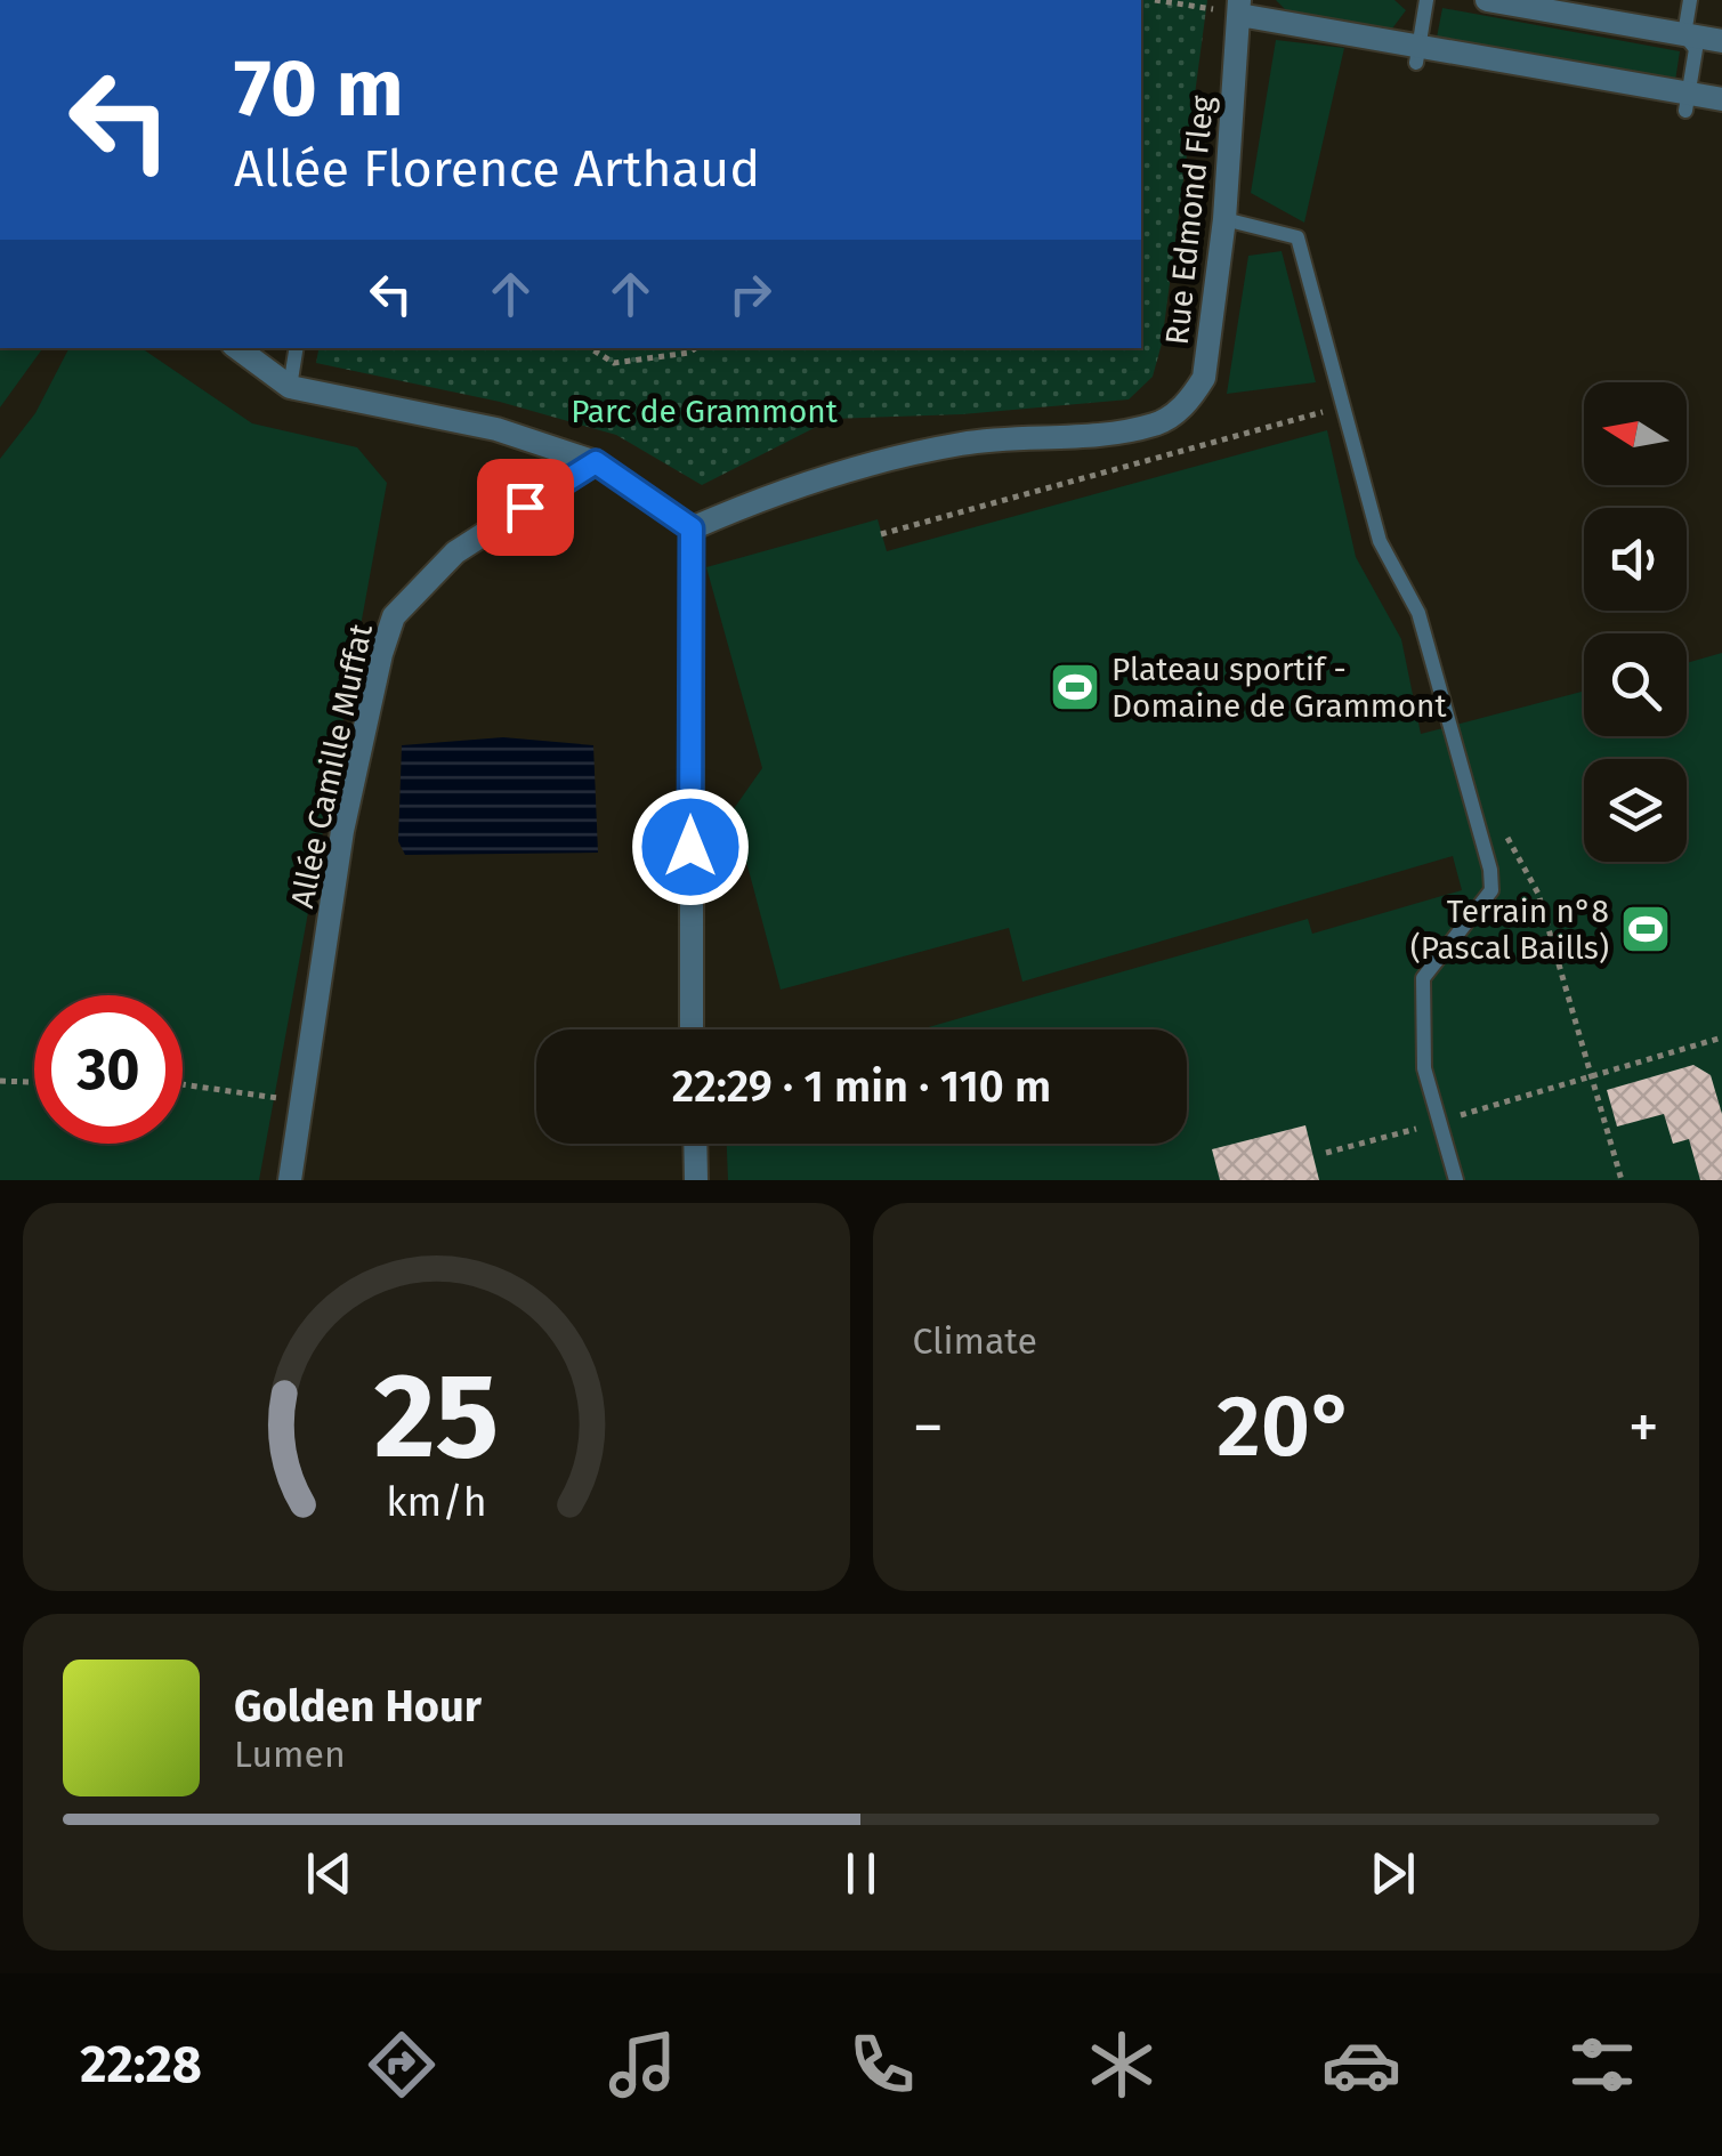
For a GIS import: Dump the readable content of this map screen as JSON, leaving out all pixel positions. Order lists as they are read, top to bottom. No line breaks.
{"streets":{"street":["Rue Edmond Fleg","Allée Camille Muffat"]},"parks":["Parc de Grammont"],"places":{"sports":["Plateau sportif - Domaine de Grammont","Terrain n°8 (Pascal Baills)"]},"north":"left","page":{"turn":["70 m","Allée Florence Arthaud"],"limit":"30","trip":"22:29 · 1 min · 110 m","tile":"Climate","heat":["−","20°","+"],"song":["Golden Hour","Lumen"],"tabs":"22:28","gauge":["25","km/h"]}}
